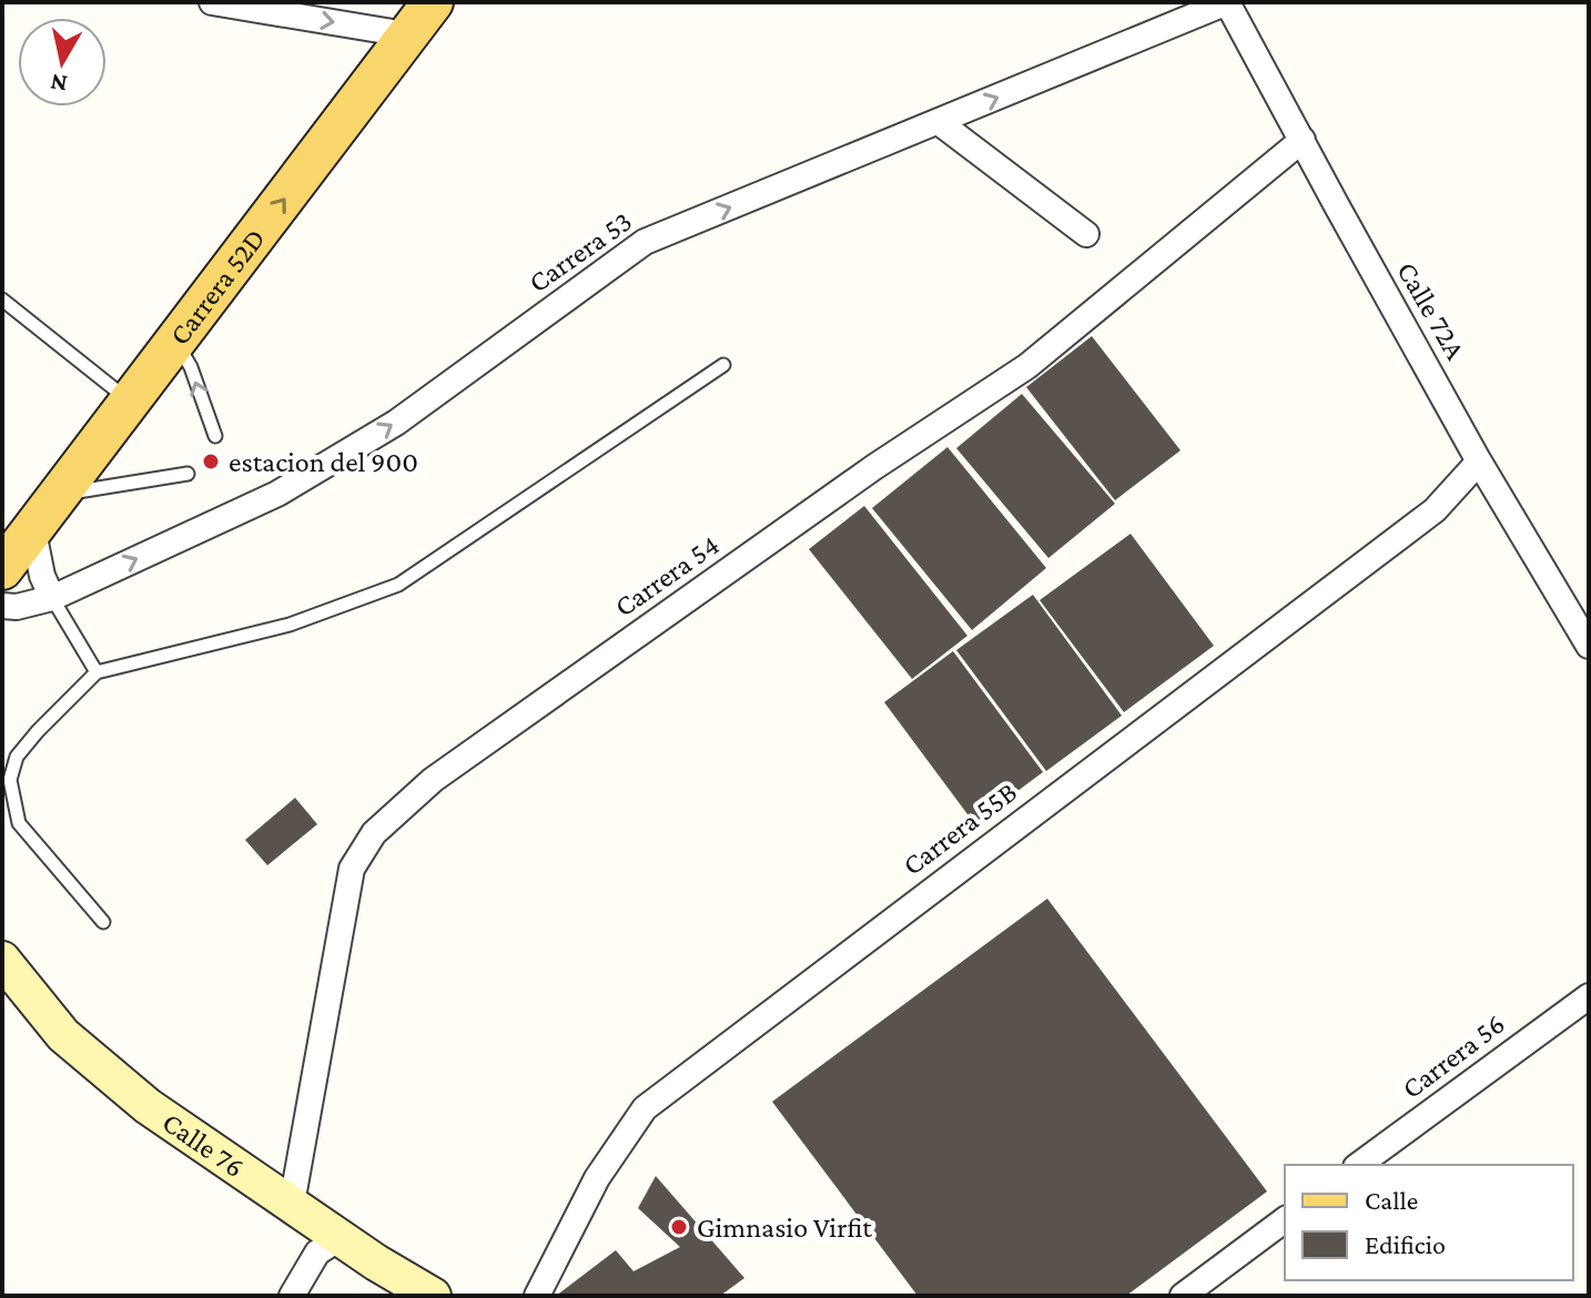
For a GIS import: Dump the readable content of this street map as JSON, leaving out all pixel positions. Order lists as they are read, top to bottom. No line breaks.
{"streets":{"main road":["Carrera 52D"],"street":["Carrera 53","Calle 72A","Carrera 54","Carrera 55B","Carrera 56","Calle 76"]},"crossings":[["Carrera 53","Calle 72A"],["Calle 72A","Carrera 54"],["Calle 72A","Carrera 55B"],["Carrera 54","Calle 76"]],"one_way":["Carrera 53","Carrera 52D"],"places":["estacion del 900","Gimnasio Virfit"],"legend":["Calle","Edificio"],"north":"bottom"}
